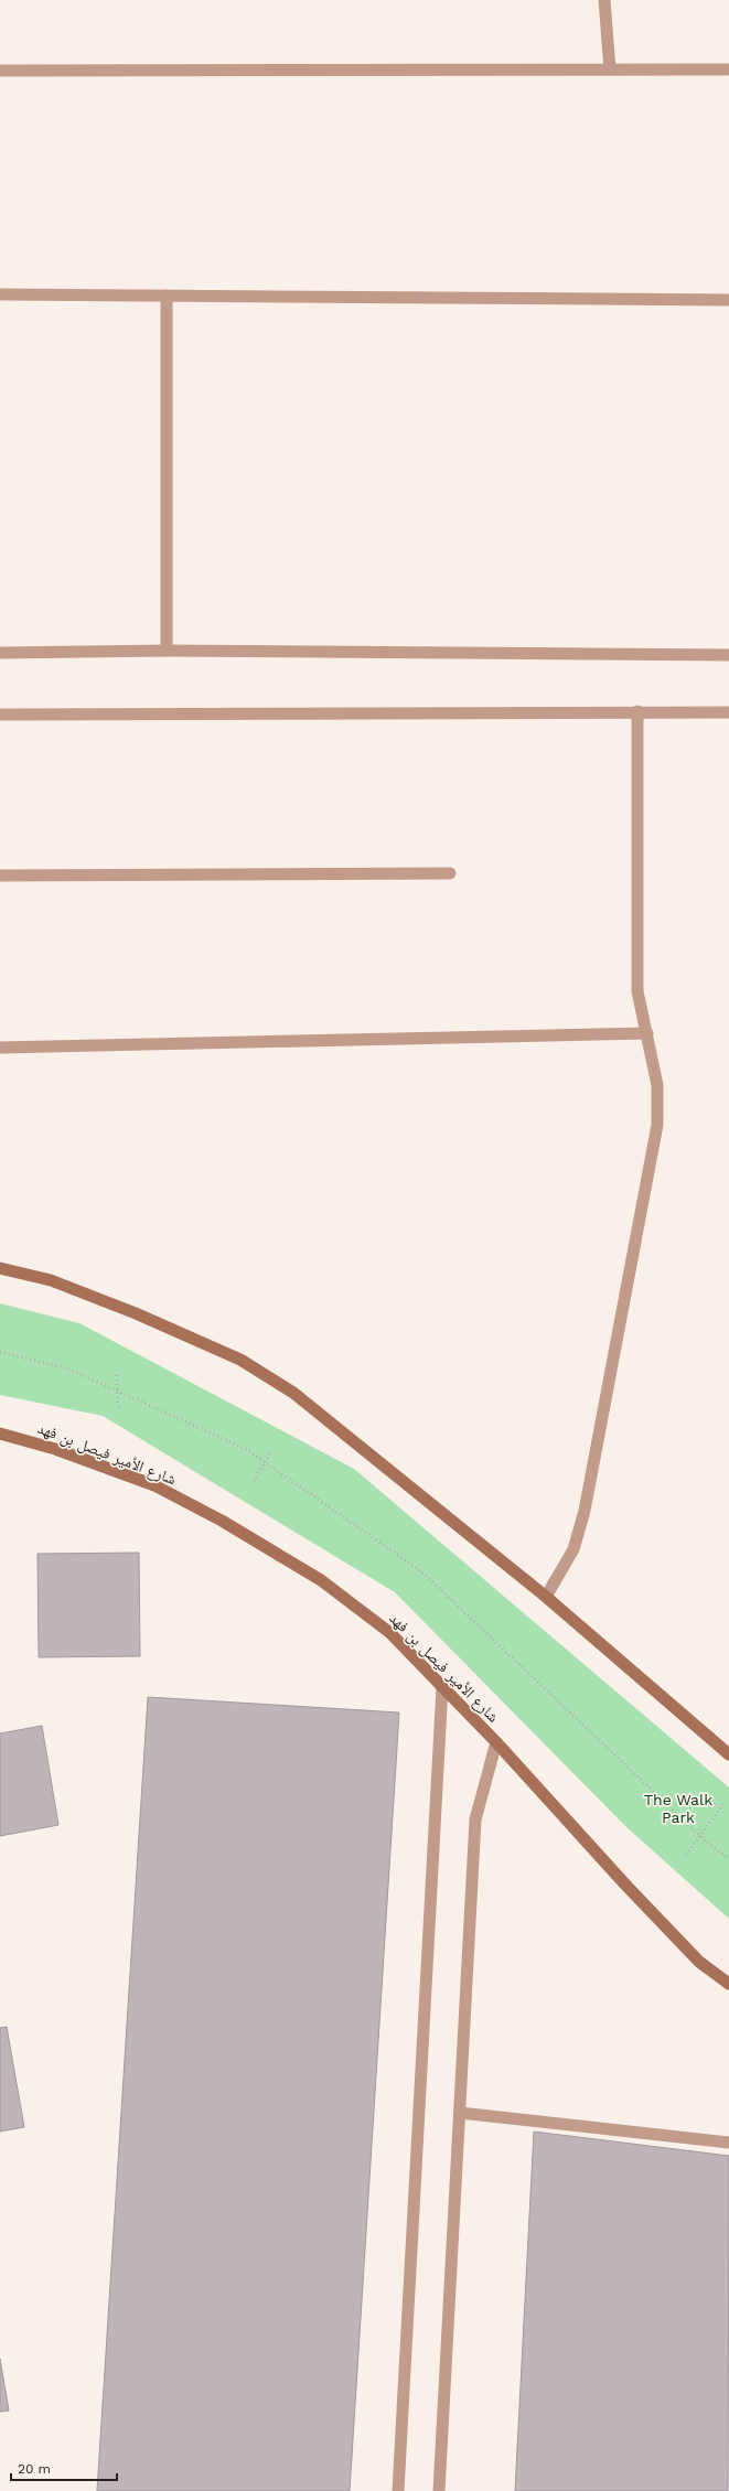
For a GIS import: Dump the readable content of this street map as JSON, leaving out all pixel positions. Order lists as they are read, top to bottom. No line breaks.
{"streets":{"main road":["شارع الأمير فيصل بن فهد"]},"parks":["The Walk Park"],"scale_bar":"20 m"}
